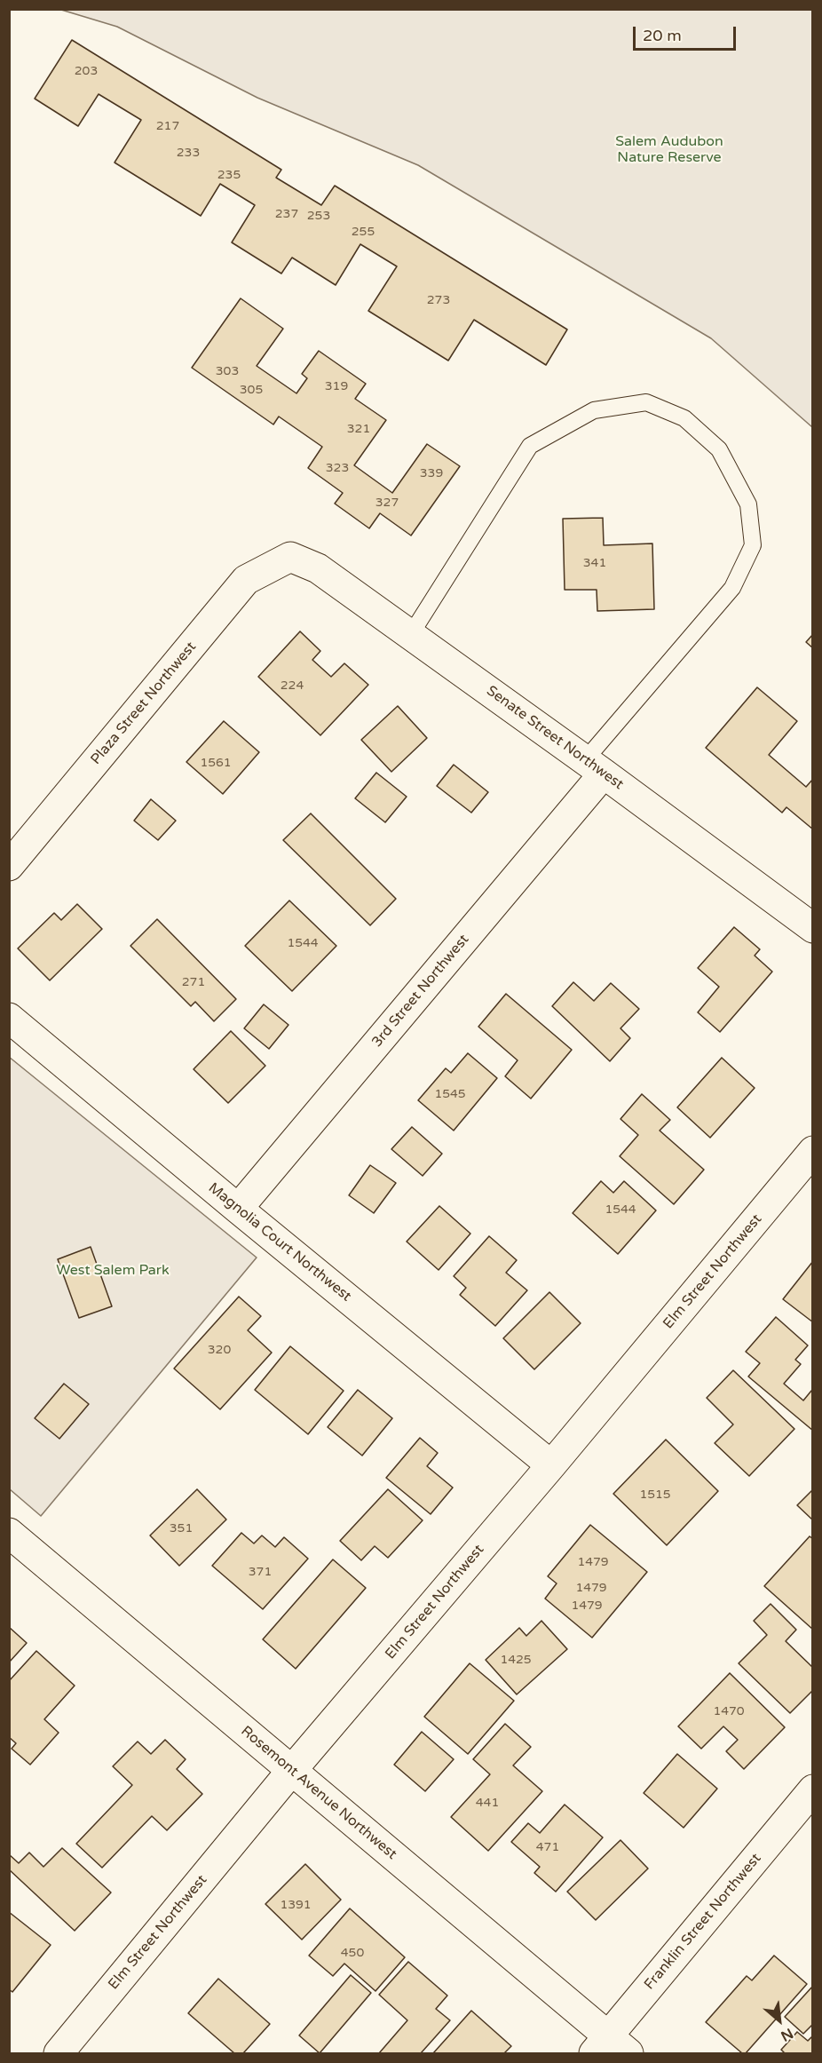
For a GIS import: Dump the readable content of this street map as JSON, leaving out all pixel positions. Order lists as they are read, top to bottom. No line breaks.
{"streets":{"street":["Plaza Street Northwest","Senate Street Northwest","3rd Street Northwest","Magnolia Court Northwest","Elm Street Northwest","Rosemont Avenue Northwest","Franklin Street Northwest"]},"crossings":[["Plaza Street Northwest","Senate Street Northwest"],["Senate Street Northwest","3rd Street Northwest"],["3rd Street Northwest","Magnolia Court Northwest"],["Magnolia Court Northwest","Elm Street Northwest"],["Elm Street Northwest","Rosemont Avenue Northwest"],["Rosemont Avenue Northwest","Franklin Street Northwest"]],"parks":["Salem Audubon Nature Reserve","West Salem Park"],"house_numbers":["203","217","233","235","237","253","255","273","303","319","305","321","323","339","327","341","224","1561","1544","271","1545","1544","320","1515","351","1479","371","1479","1479","1425","1470","441","471","1391","450"],"scale_bar":"20 m","north":"bottom right"}
